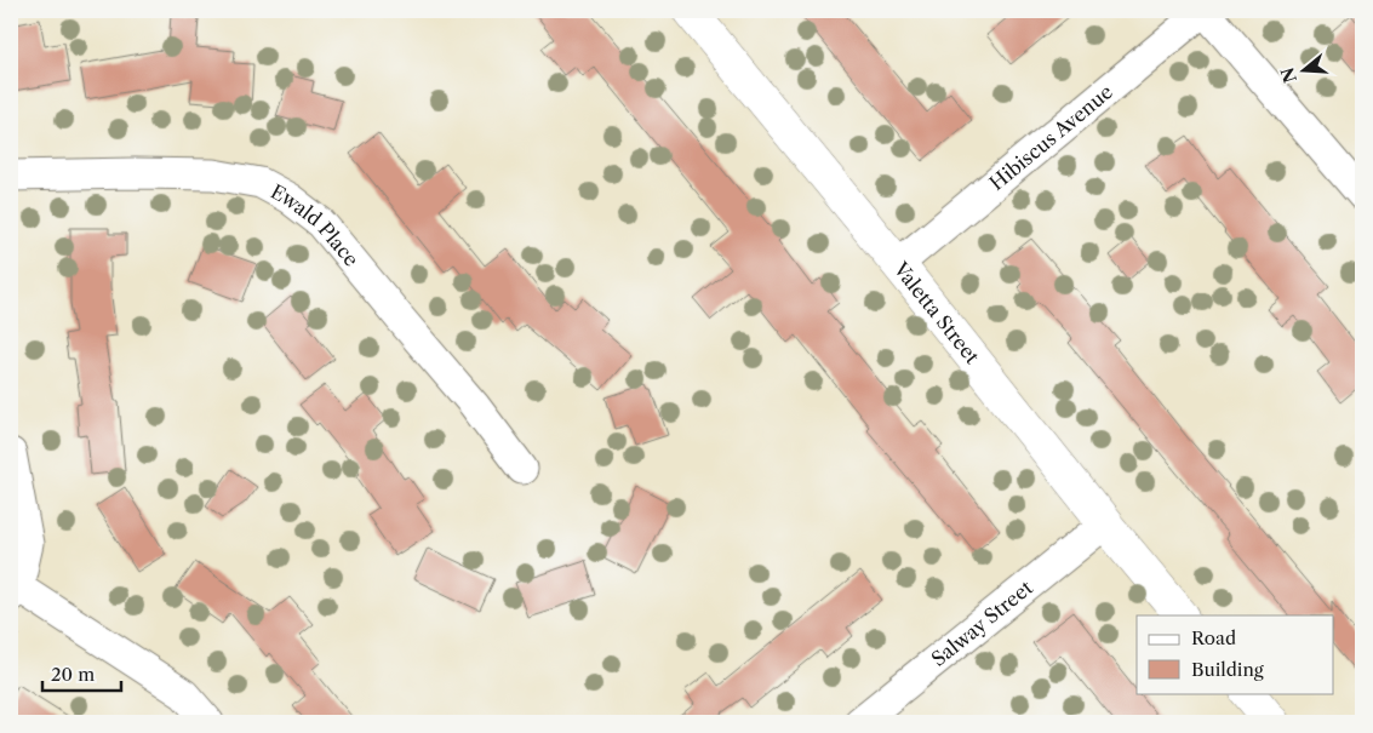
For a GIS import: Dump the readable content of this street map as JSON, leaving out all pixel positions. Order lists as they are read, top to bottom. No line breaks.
{"streets":{"street":["Hibiscus Avenue","Ewald Place","Valetta Street","Salway Street"]},"crossings":[["Hibiscus Avenue","Valetta Street"],["Valetta Street","Salway Street"]],"legend":["Road","Building"],"scale_bar":"20 m","north":"left"}
